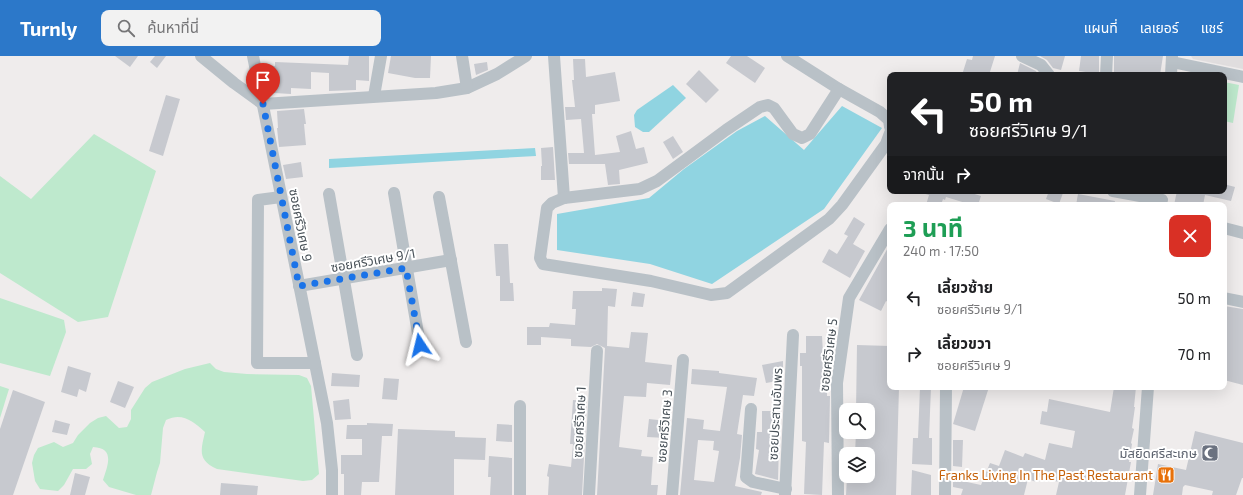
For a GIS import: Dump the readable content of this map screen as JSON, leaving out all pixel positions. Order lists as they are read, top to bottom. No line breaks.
{"streets":{"street":["ซอยศรีวิเศษ 9","ซอยศรีวิเศษ 9/1","ซอยศรีวิเศษ 5","ซอยประสานอัมพร","ซอยศรีวิเศษ 1","ซอยศรีวิเศษ 3"]},"crossings":[["ซอยศรีวิเศษ 9","ซอยศรีวิเศษ 9/1"]],"places":{"mosque":["มัสยิดศรีสะเกษ"],"restaurant":["Franks Living In The Past Restaurant"]},"page":{"header":"Turnly","search":"ค้นหาที่นี่","nav":["แผนที่","เลเยอร์","แชร์"],"turn":["50 m","ซอยศรีวิเศษ 9/1"],"then":"จากนั้น","heading":["3 นาที","240 m · 17:50"],"list":[{"name":"เลี้ยวซ้าย","note":"ซอยศรีวิเศษ 9/1","value":"50 m"},{"name":"เลี้ยวขวา","note":"ซอยศรีวิเศษ 9","value":"70 m"}]}}
